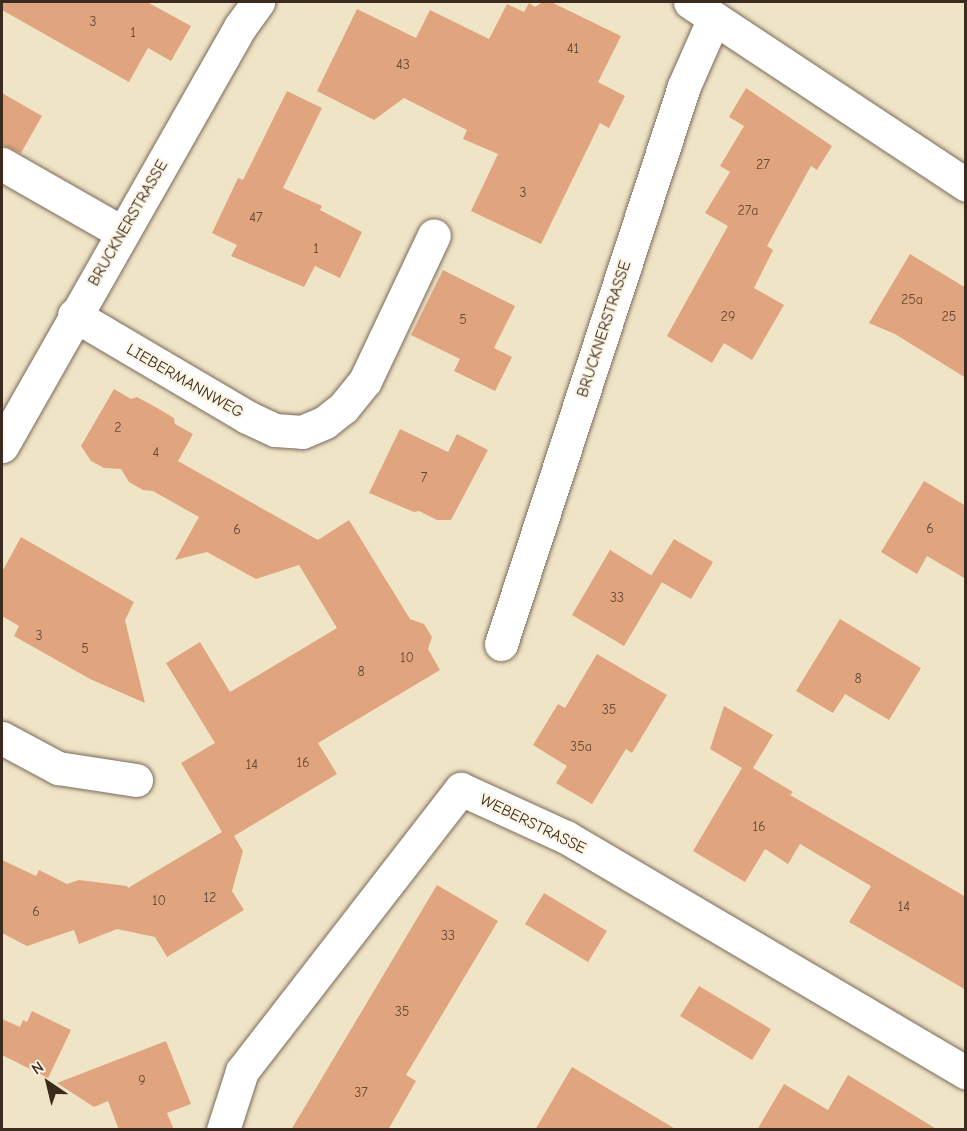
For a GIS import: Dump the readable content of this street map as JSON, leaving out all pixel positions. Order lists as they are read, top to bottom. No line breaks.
{"streets":{"street":["BRUCKNERSTRASSE","LIEBERMANNWEG","WEBERSTRASSE"]},"crossings":[["BRUCKNERSTRASSE","LIEBERMANNWEG"]],"house_numbers":["3","1","41","43","27","3","27a","47","1","25a","29","25","5","2","4","7","6","6","33","3","5","10","8","8","35","35a","16","14","16","12","10","14","6","33","35","9","37"],"north":"top left"}
